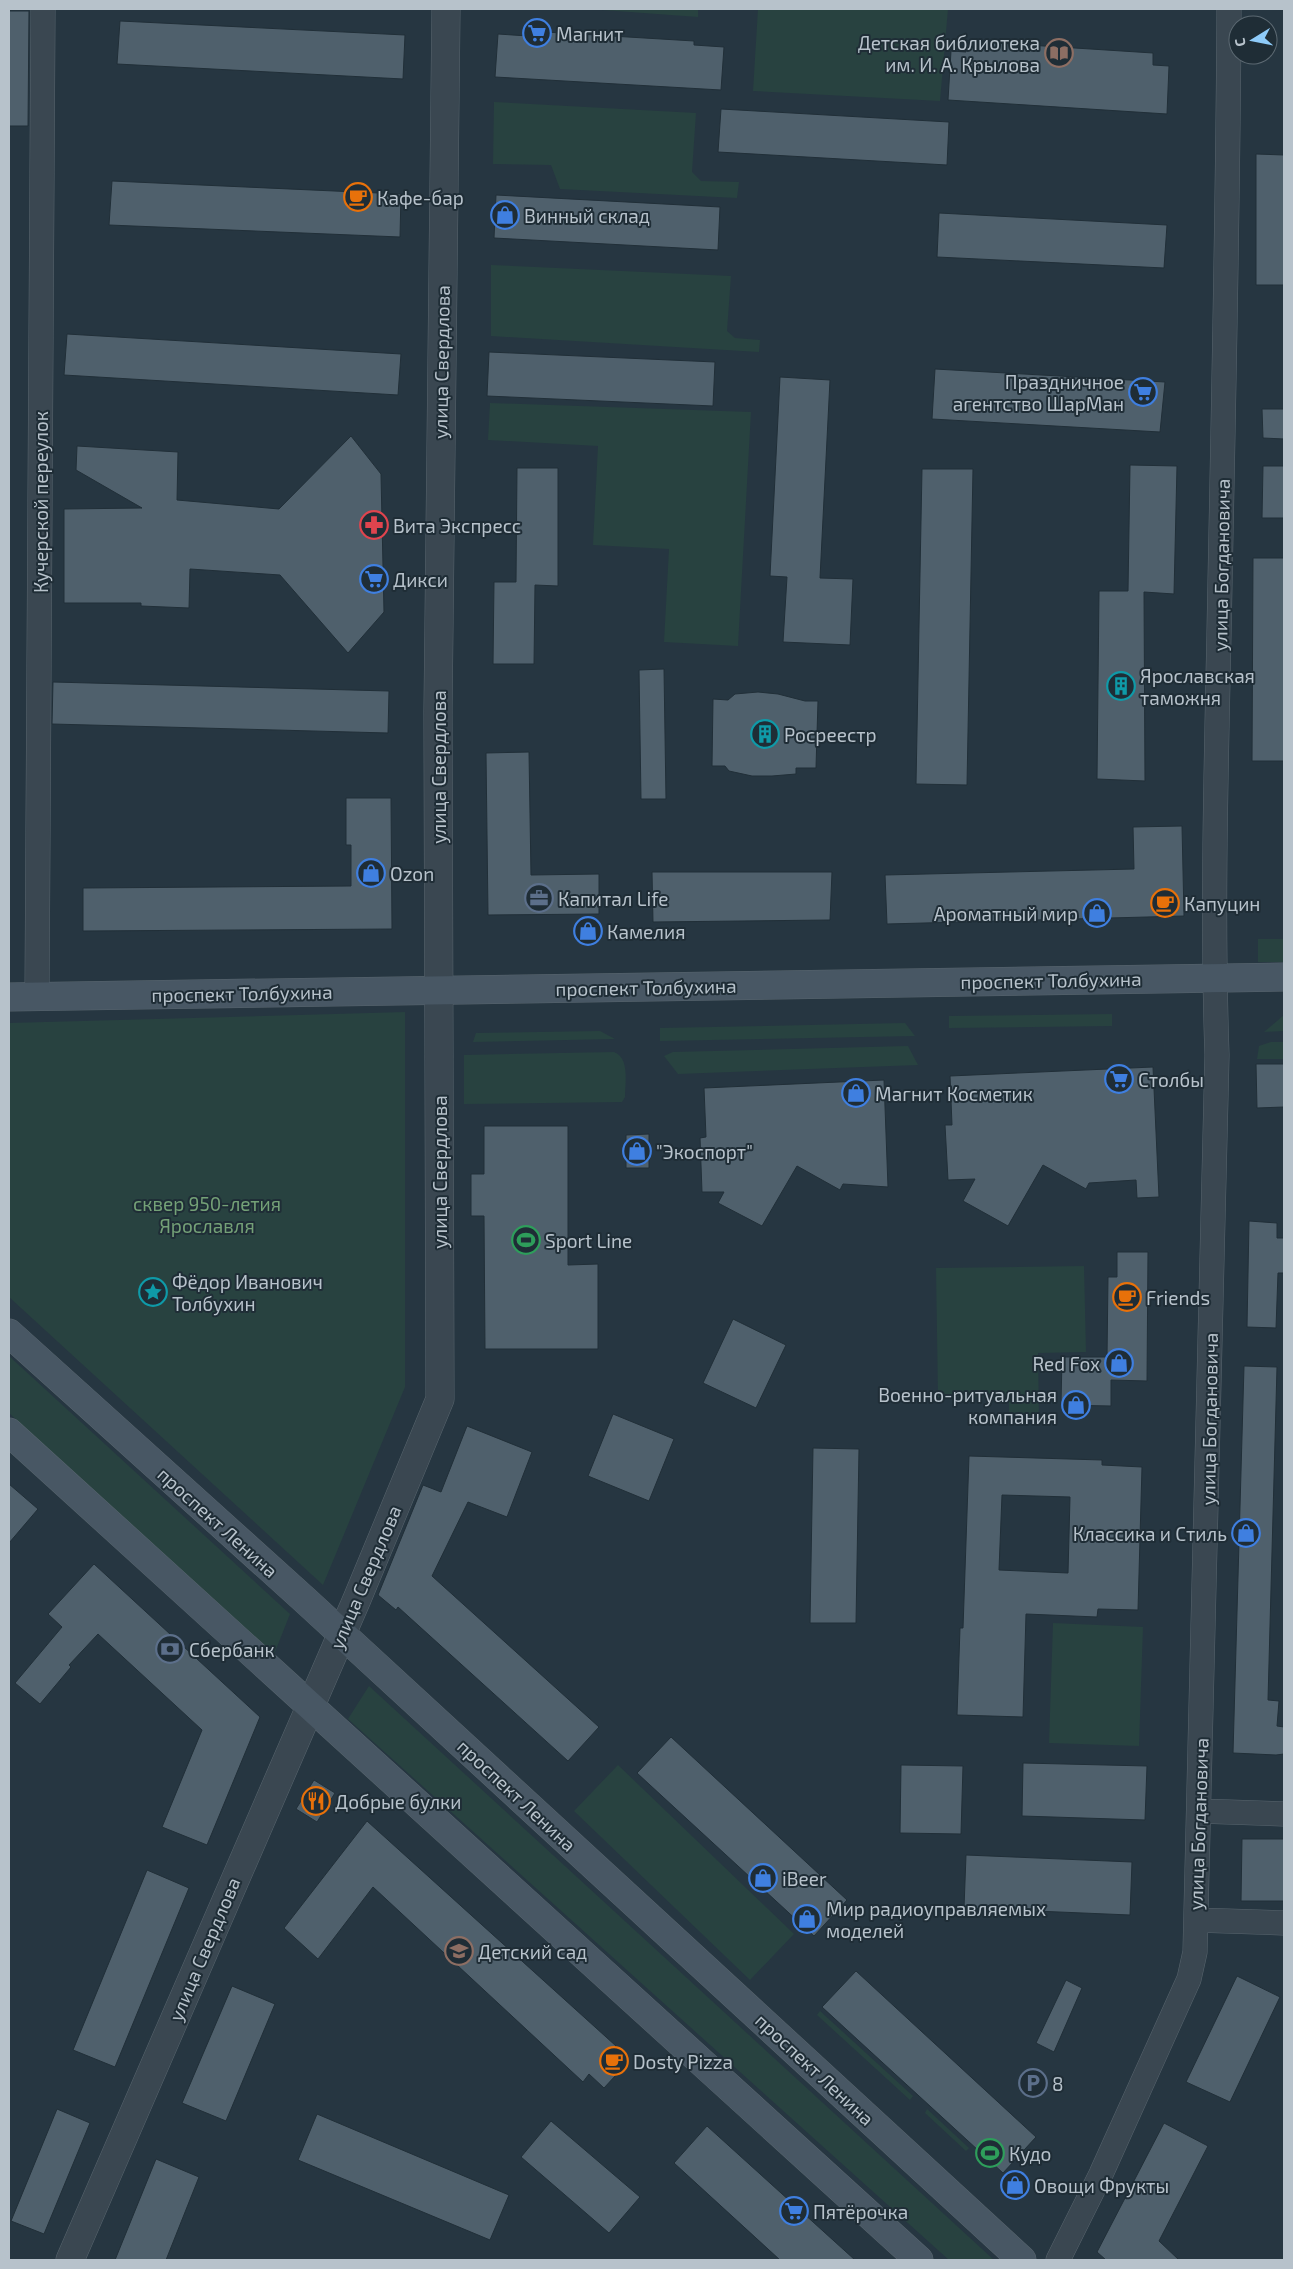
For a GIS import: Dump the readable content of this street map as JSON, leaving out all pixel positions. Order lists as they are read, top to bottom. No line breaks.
{"streets":{"main road":["проспект Толбухина","проспект Ленина"],"street":["улица Свердлова","Кучерской переулок","улица Богдановича"]},"crossings":[["улица Свердлова","проспект Толбухина"],["улица Свердлова","проспект Ленина"],["Кучерской переулок","проспект Толбухина"],["улица Богдановича","проспект Толбухина"]],"parks":["сквер 950-летия Ярославля"],"places":{"supermarket":["Магнит","Праздничное агентство ШарМан","Дикси","Столбы","Пятёрочка"],"library":["Детская библиотека им. И. А. Крылова"],"cafe":["Кафе-бар","Капуцин","Friends","Dosty Pizza"],"shop":["Винный склад","Ozon","Ароматный мир","Камелия","Магнит Косметик","\"Экоспорт\"","Red Fox","Военно-ритуальная компания","Классика и Стиль","iBeer","Мир радиоуправляемых моделей","Овощи Фрукты"],"pharmacy":["Вита Экспресс"],"building":["Ярославская таможня","Росреестр"],"office":["Капитал Life"],"sports":["Sport Line","Кудо"],"place":["Фёдор Иванович Толбухин"],"bank":["Сбербанк"],"restaurant":["Добрые булки"],"school or university":["Детский сад"],"parking":["8"]},"north":"left"}
